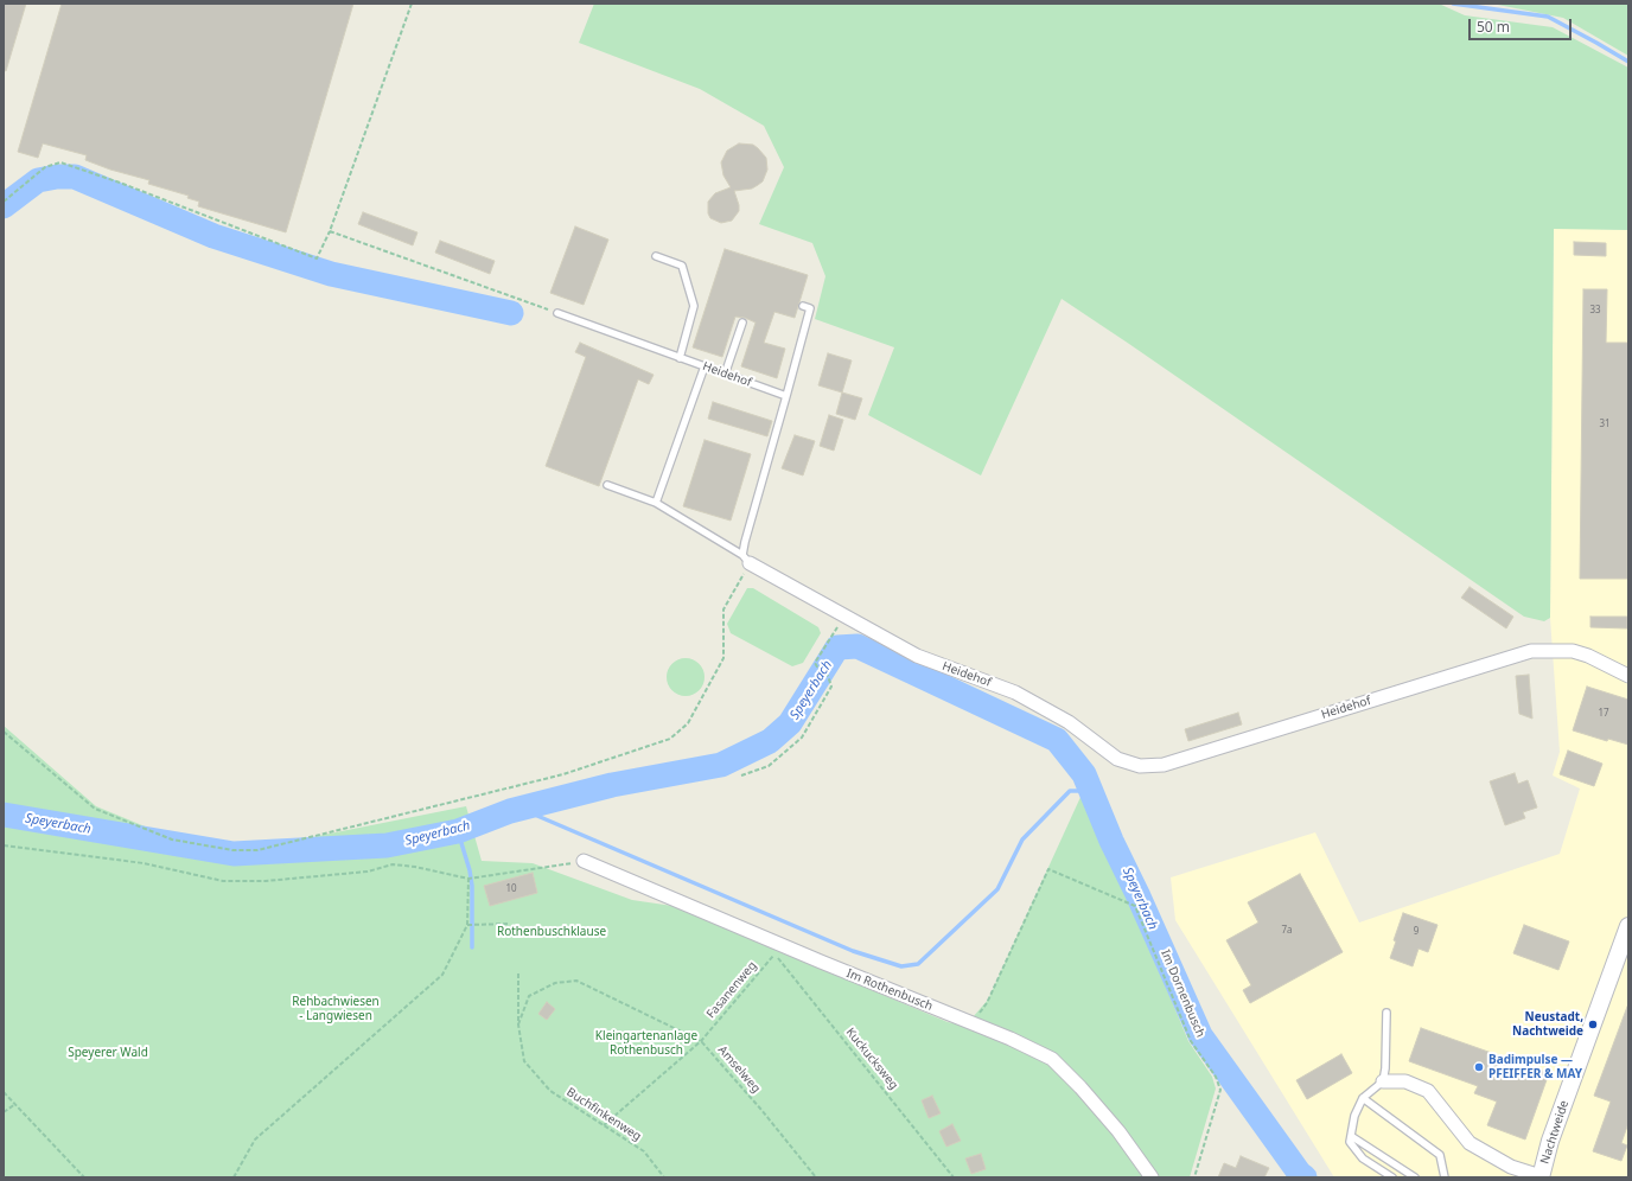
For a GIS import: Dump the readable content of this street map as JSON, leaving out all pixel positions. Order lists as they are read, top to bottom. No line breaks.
{"streets":{"street":["Heidehof","Im Rothenbusch","Nachtweide"],"path":["Fasanenweg","Im Dornenbusch","Kuckucksweg","Amselweg","Buchfinkenweg"]},"crossings":[["Fasanenweg","Kuckucksweg"],["Fasanenweg","Amselweg"],["Fasanenweg","Buchfinkenweg"],["Im Rothenbusch","Im Dornenbusch"],["Amselweg","Buchfinkenweg"]],"water":["Speyerbach"],"parks":["Rothenbuschklause","Rehbachwiesen - Langwiesen","Kleingartenanlage Rothenbusch","Speyerer Wald"],"places":["Neustadt, Nachtweide","Badimpulse — PFEIFFER & MAY"],"house_numbers":["33","31","17","10","7a","9"],"scale_bar":"50 m"}
